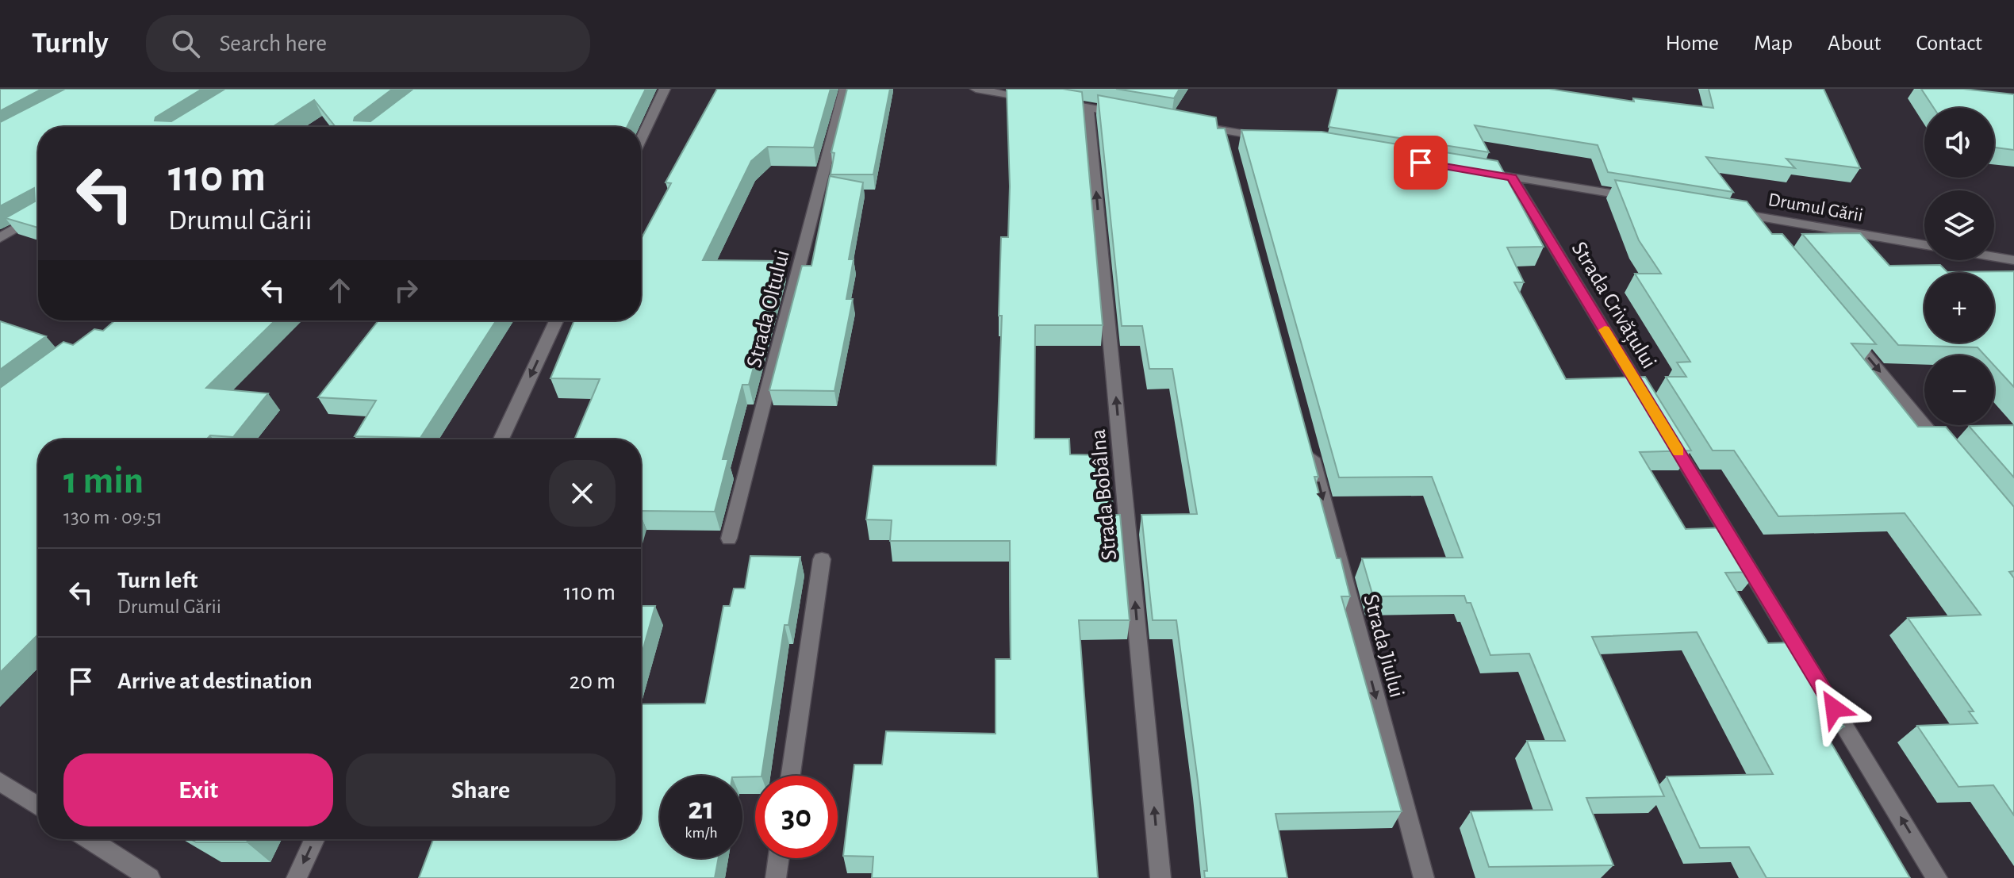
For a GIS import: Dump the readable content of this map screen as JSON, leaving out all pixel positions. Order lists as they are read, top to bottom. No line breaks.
{"streets":{"street":["Drumul Gării","Strada Crivățului","Strada Oltului","Strada Bobâlna","Strada Jiului"]},"one_way":["Strada Crivățului","Strada Bobâlna","Strada Jiului"],"page":{"header":"Turnly","search":"Search here","nav":["Home","Map","About","Contact"],"map_buttons":["+","−"],"turn":["110 m","Drumul Gării"],"heading":["1 min","130 m · 09:51"],"list":[{"name":"Turn left","note":"Drumul Gării","value":"110 m"},{"name":"Arrive at destination","value":"20 m"}],"buttons":["Exit","Share"],"speed":"21 km/h","limit":"30"}}
